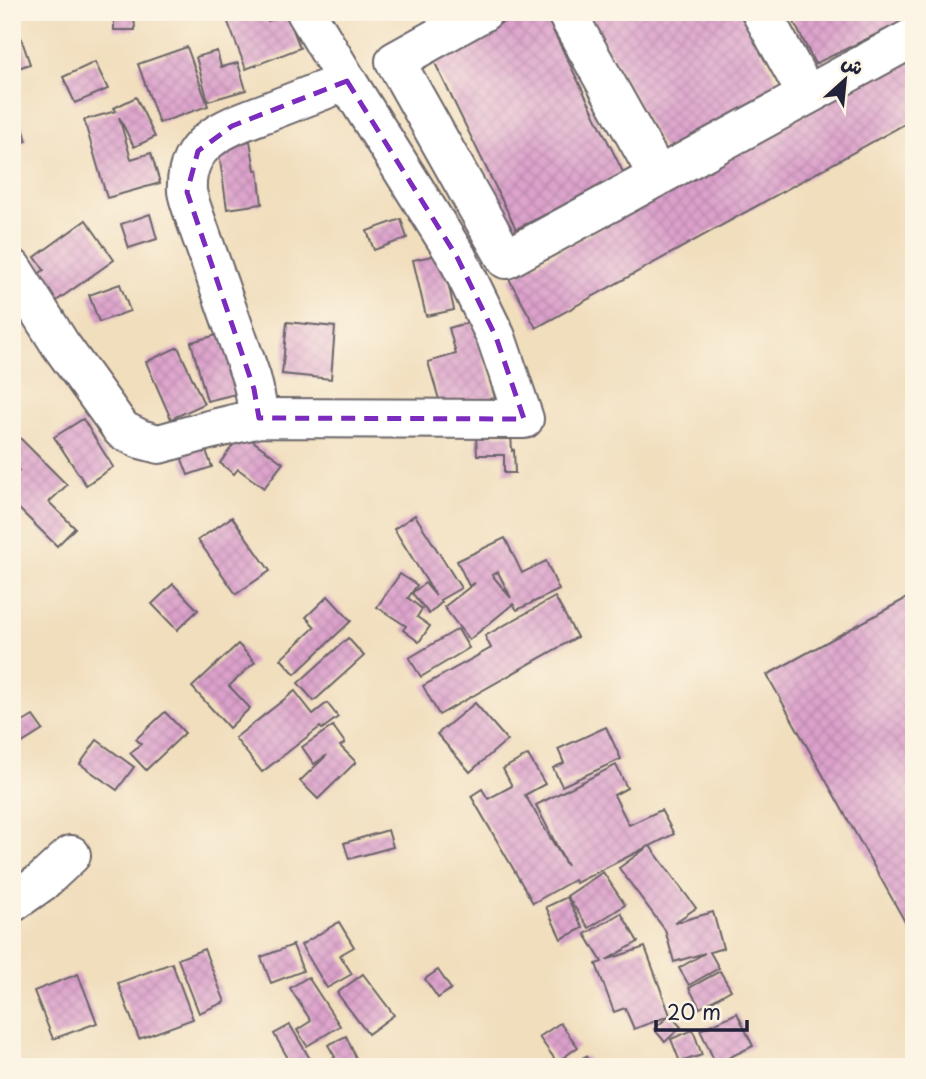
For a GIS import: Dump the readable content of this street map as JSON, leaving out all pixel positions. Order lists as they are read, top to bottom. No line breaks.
{"scale_bar":"20 m","north":"top right"}
